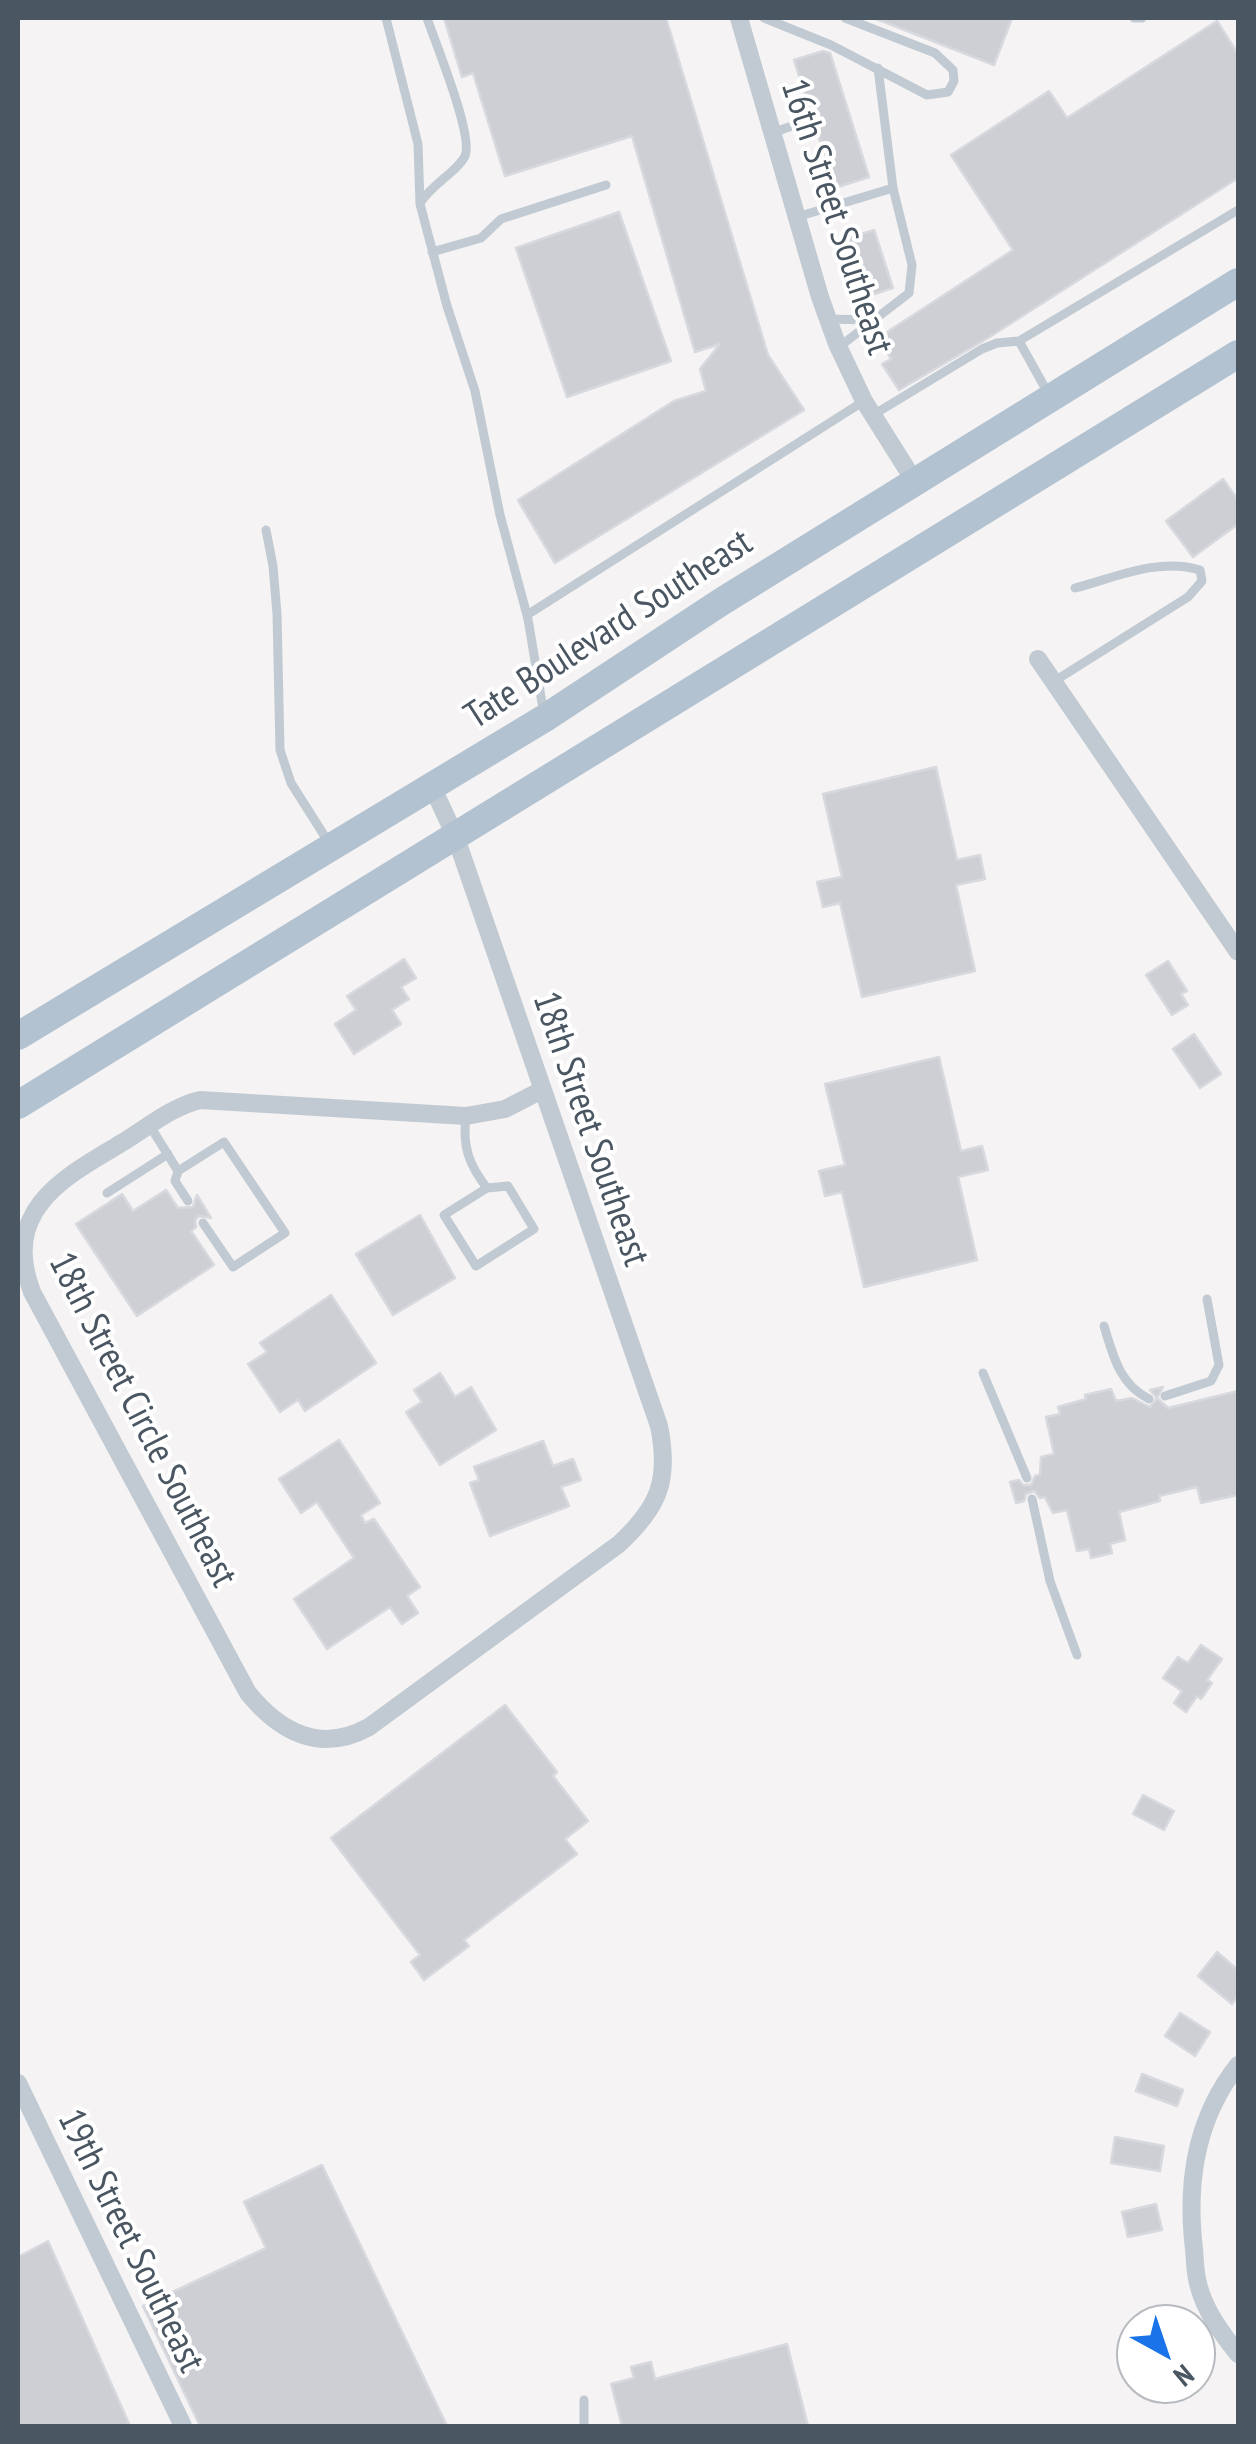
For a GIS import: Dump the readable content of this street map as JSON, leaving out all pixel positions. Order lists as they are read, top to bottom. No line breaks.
{"streets":{"main road":["Tate Boulevard Southeast"],"street":["16th Street Southeast","18th Street Southeast","18th Street Circle Southeast","19th Street Southeast"]},"crossings":[["16th Street Southeast","Tate Boulevard Southeast"],["Tate Boulevard Southeast","18th Street Southeast"],["18th Street Southeast","18th Street Circle Southeast"]],"north":"bottom right"}
